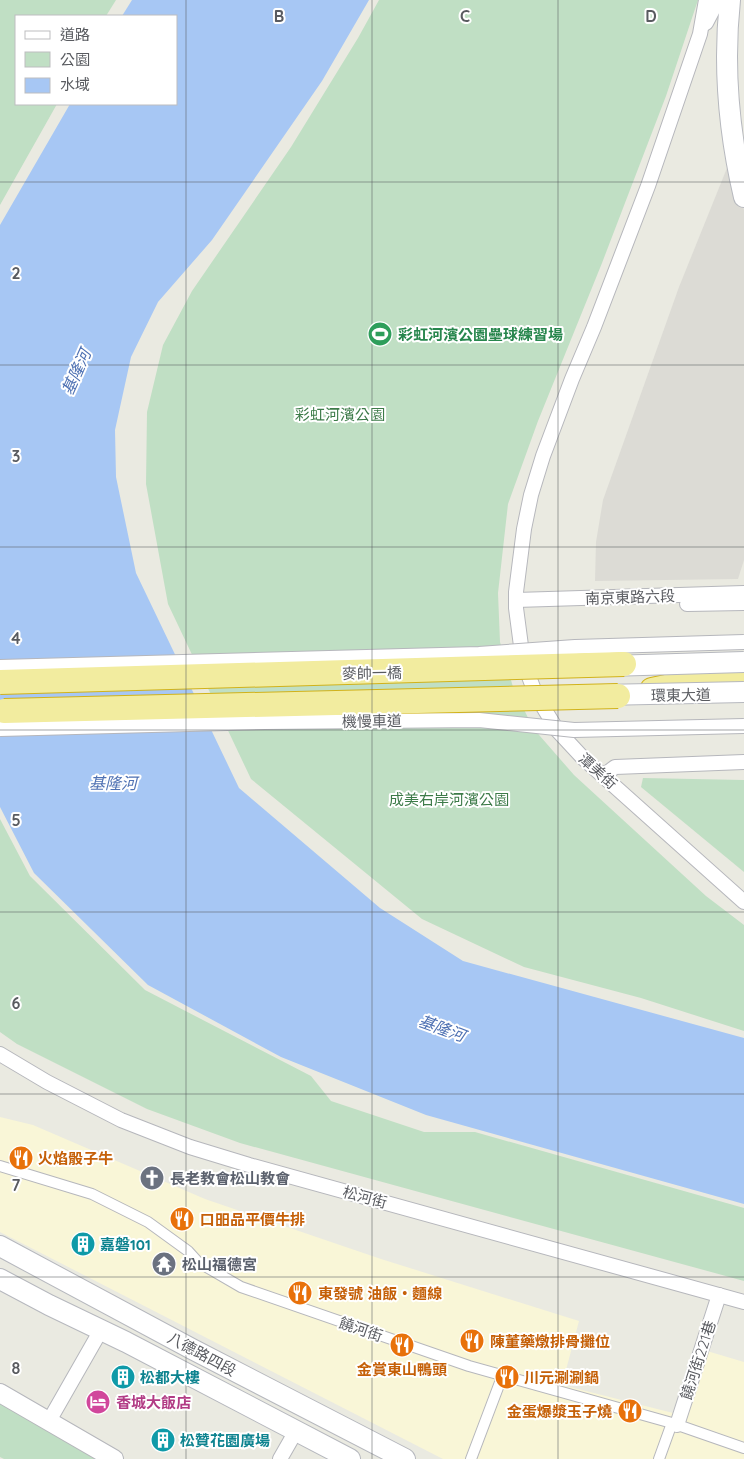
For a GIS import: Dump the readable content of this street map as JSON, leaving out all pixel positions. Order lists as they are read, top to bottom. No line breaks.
{"streets":{"highway":["麥帥一橋","環東大道"],"main road":["八德路四段"],"street":["南京東路六段","機慢車道","潭美街","松河街","饒河街","饒河街221巷"]},"crossings":[["南京東路六段","潭美街"],["麥帥一橋","環東大道"],["松河街","饒河街221巷"],["饒河街","饒河街221巷"]],"water":["基隆河"],"parks":["彩虹河濱公園","成美右岸河濱公園"],"places":{"sports":["彩虹河濱公園壘球練習場"],"restaurant":["火焰骰子牛","口昍品平價牛排","東發號 油飯・麵線","陳董藥燉排骨攤位","金賞東山鴨頭","川元涮涮鍋","金蛋爆漿玉子燒"],"church":["長老教會松山教會"],"building":["嘉磐101","松都大樓","松贊花園廣場"],"temple":["松山福德宮"],"hotel":["香城大飯店"]},"legend":["道路","公園","水域"],"grid":{"columns":["B","C","D"],"rows":["2","3","4","5","6","7","8"]}}
